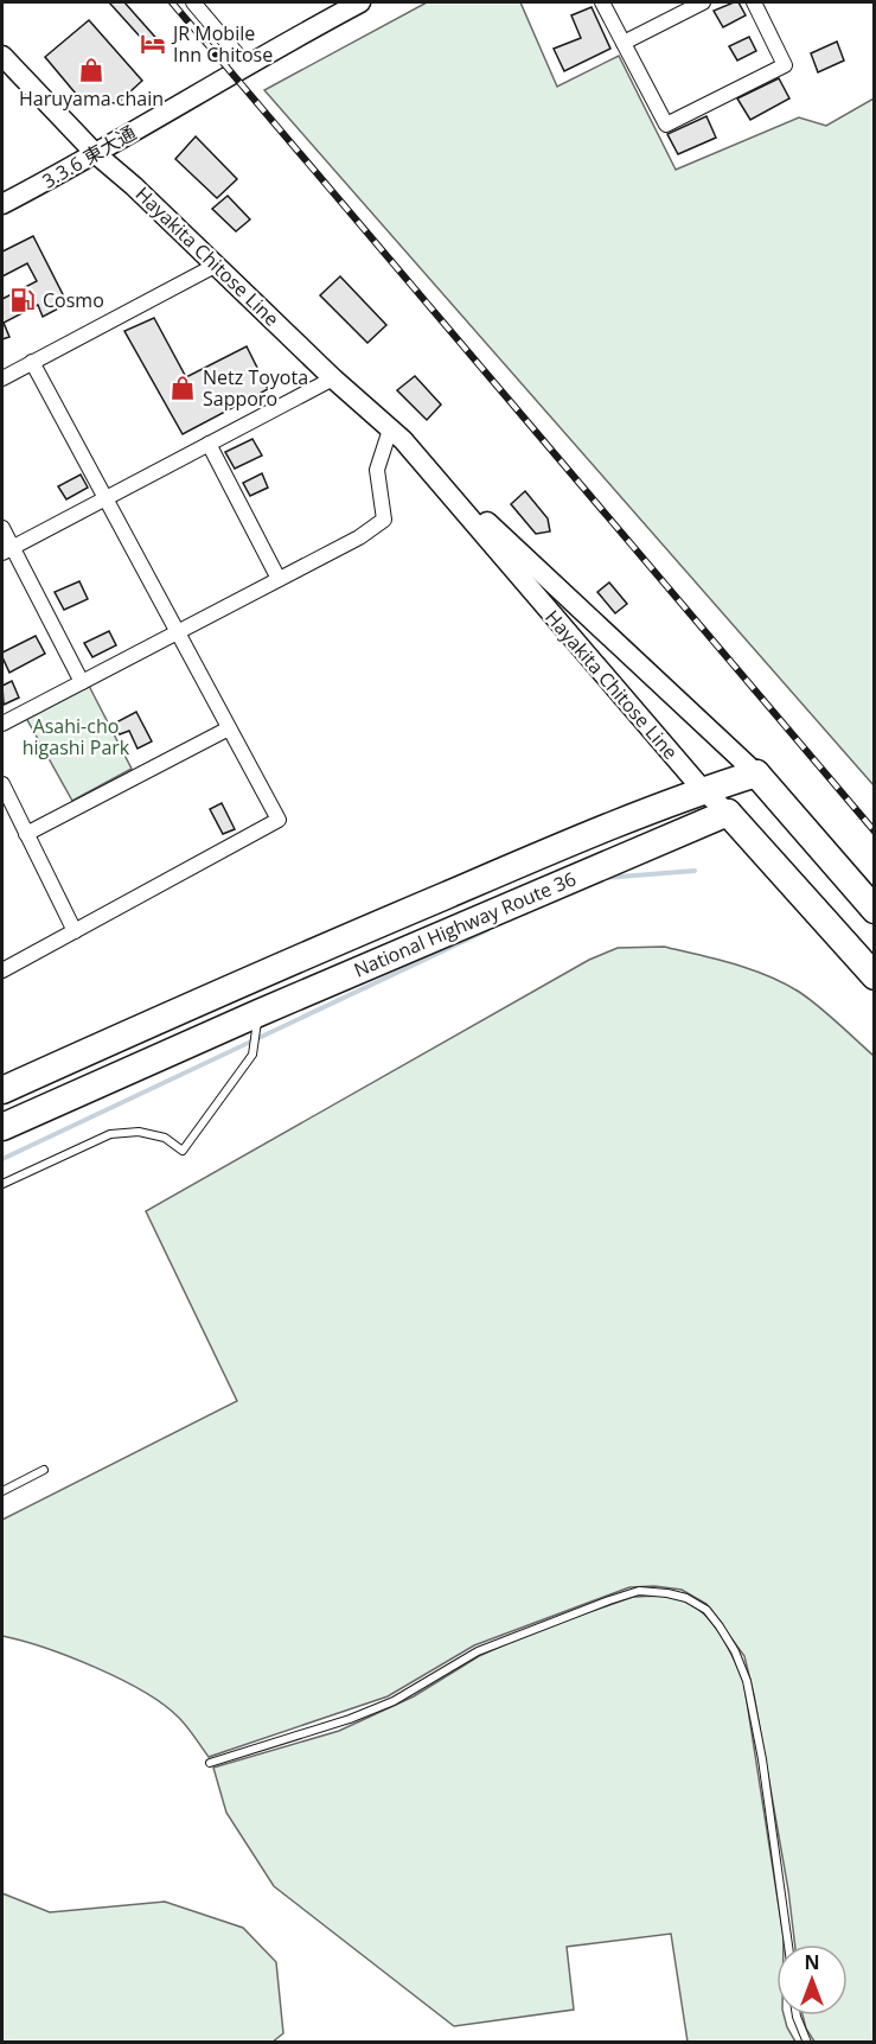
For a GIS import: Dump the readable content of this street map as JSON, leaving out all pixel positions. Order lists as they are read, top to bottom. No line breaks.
{"streets":{"highway":["National Highway Route 36"],"main road":["3.3.6 東大通","Hayakita Chitose Line"]},"crossings":[["3.3.6 東大通","Hayakita Chitose Line"],["Hayakita Chitose Line","National Highway Route 36"]],"parks":["Asahi-cho higashi Park"],"places":{"hotel":["JR Mobile Inn Chitose"],"shop":["Haruyama chain","Netz Toyota Sapporo"],"fuel station":["Cosmo"]},"north":"top"}
